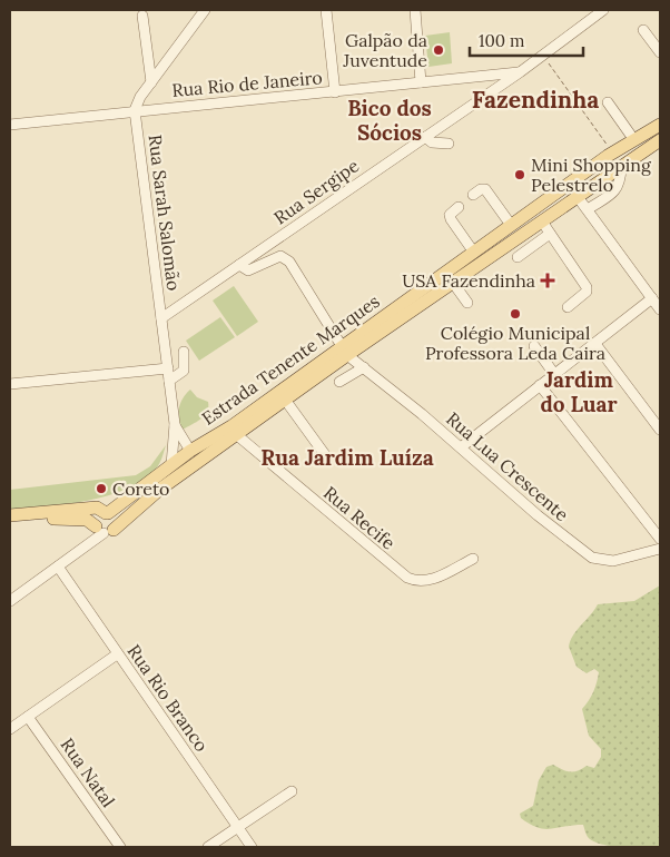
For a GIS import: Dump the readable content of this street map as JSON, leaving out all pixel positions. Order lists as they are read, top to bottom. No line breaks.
{"streets":{"main road":["Estrada Tenente Marques"],"street":["Rua Rio de Janeiro","Rua Sergipe","Rua Sarah Salomão","Rua Lua Crescente","Rua Recife","Rua Rio Branco","Rua Natal"]},"crossings":[["Rua Rio de Janeiro","Rua Sergipe"],["Rua Rio de Janeiro","Rua Sarah Salomão"],["Rua Sergipe","Rua Sarah Salomão"],["Estrada Tenente Marques","Rua Lua Crescente"],["Estrada Tenente Marques","Rua Recife"]],"districts":["Fazendinha","Bico dos Sócios","Jardim do Luar","Rua Jardim Luíza"],"places":{"other":["Galpão da Juventude","Mini Shopping Pelestrelo","Colégio Municipal Professora Leda Caira","Coreto"],"health":["USA Fazendinha"]},"scale_bar":"100 m"}
